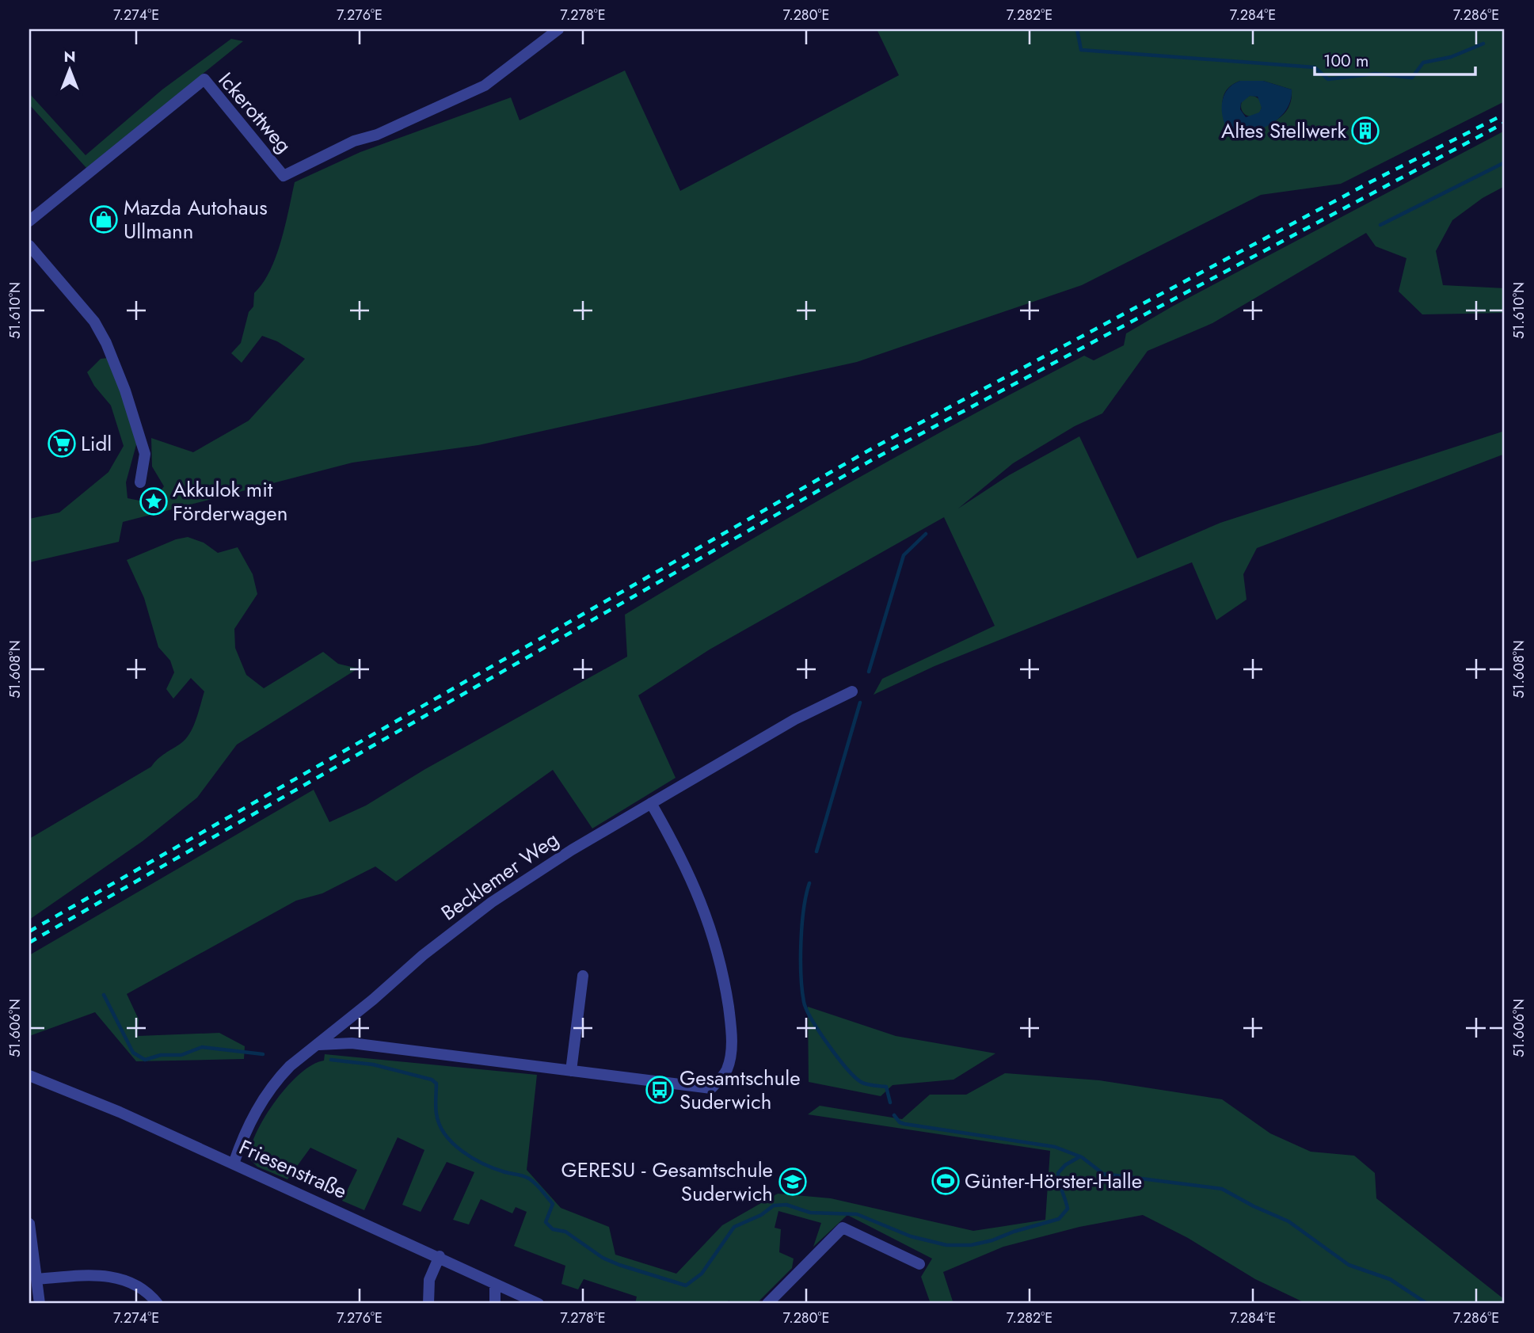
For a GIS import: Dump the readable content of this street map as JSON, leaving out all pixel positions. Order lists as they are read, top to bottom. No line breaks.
{"streets":{"street":["Ickerottweg","Becklemer Weg","Friesenstraße"]},"crossings":[["Becklemer Weg","Friesenstraße"]],"places":{"building":["Altes Stellwerk"],"shop":["Mazda Autohaus Ullmann"],"supermarket":["Lidl"],"place":["Akkulok mit Förderwagen"],"bus stop":["Gesamtschule Suderwich"],"sports":["Günter-Hörster-Halle"],"school or university":["GERESU - Gesamtschule Suderwich"]},"scale_bar":"100 m","north":"top","coordinates":["7.274°E","7.276°E","7.278°E","7.280°E","7.282°E","7.284°E","7.286°E","51.610°N","51.608°N","51.606°N"]}
